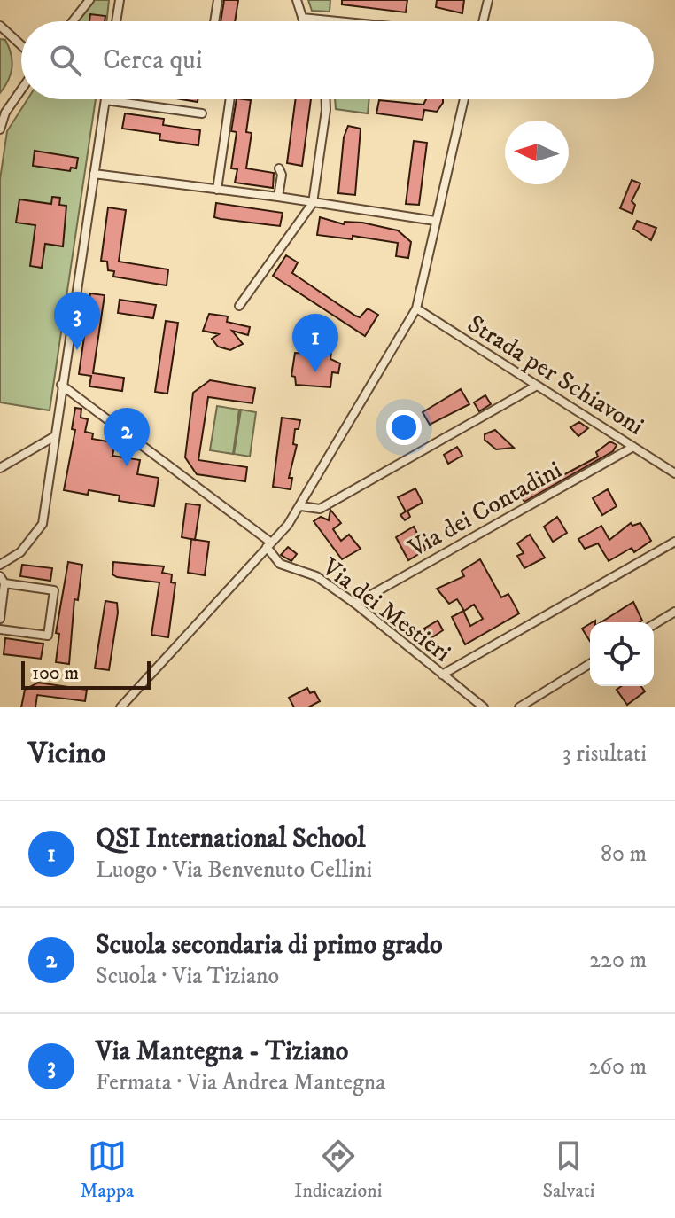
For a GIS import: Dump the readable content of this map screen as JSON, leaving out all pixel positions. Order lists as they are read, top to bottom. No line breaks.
{"streets":{"street":["Strada per Schiavoni","Via dei Contadini","Via dei Mestieri"]},"crossings":[["Strada per Schiavoni","Via dei Contadini"],["Via dei Contadini","Via dei Mestieri"]],"scale_bar":"100 m","north":"left","page":{"search":"Cerca qui","pins":["3","1","2"],"scale":"100 m","heading":["Vicino","3 risultati"],"list":[{"mark":"1","name":"QSI International School","note":"Luogo · Via Benvenuto Cellini","value":"80 m"},{"mark":"2","name":"Scuola secondaria di primo grado","note":"Scuola · Via Tiziano","value":"220 m"},{"mark":"3","name":"Via Mantegna - Tiziano","note":"Fermata · Via Andrea Mantegna","value":"260 m"}],"nav":["Mappa","Indicazioni","Salvati"]}}
